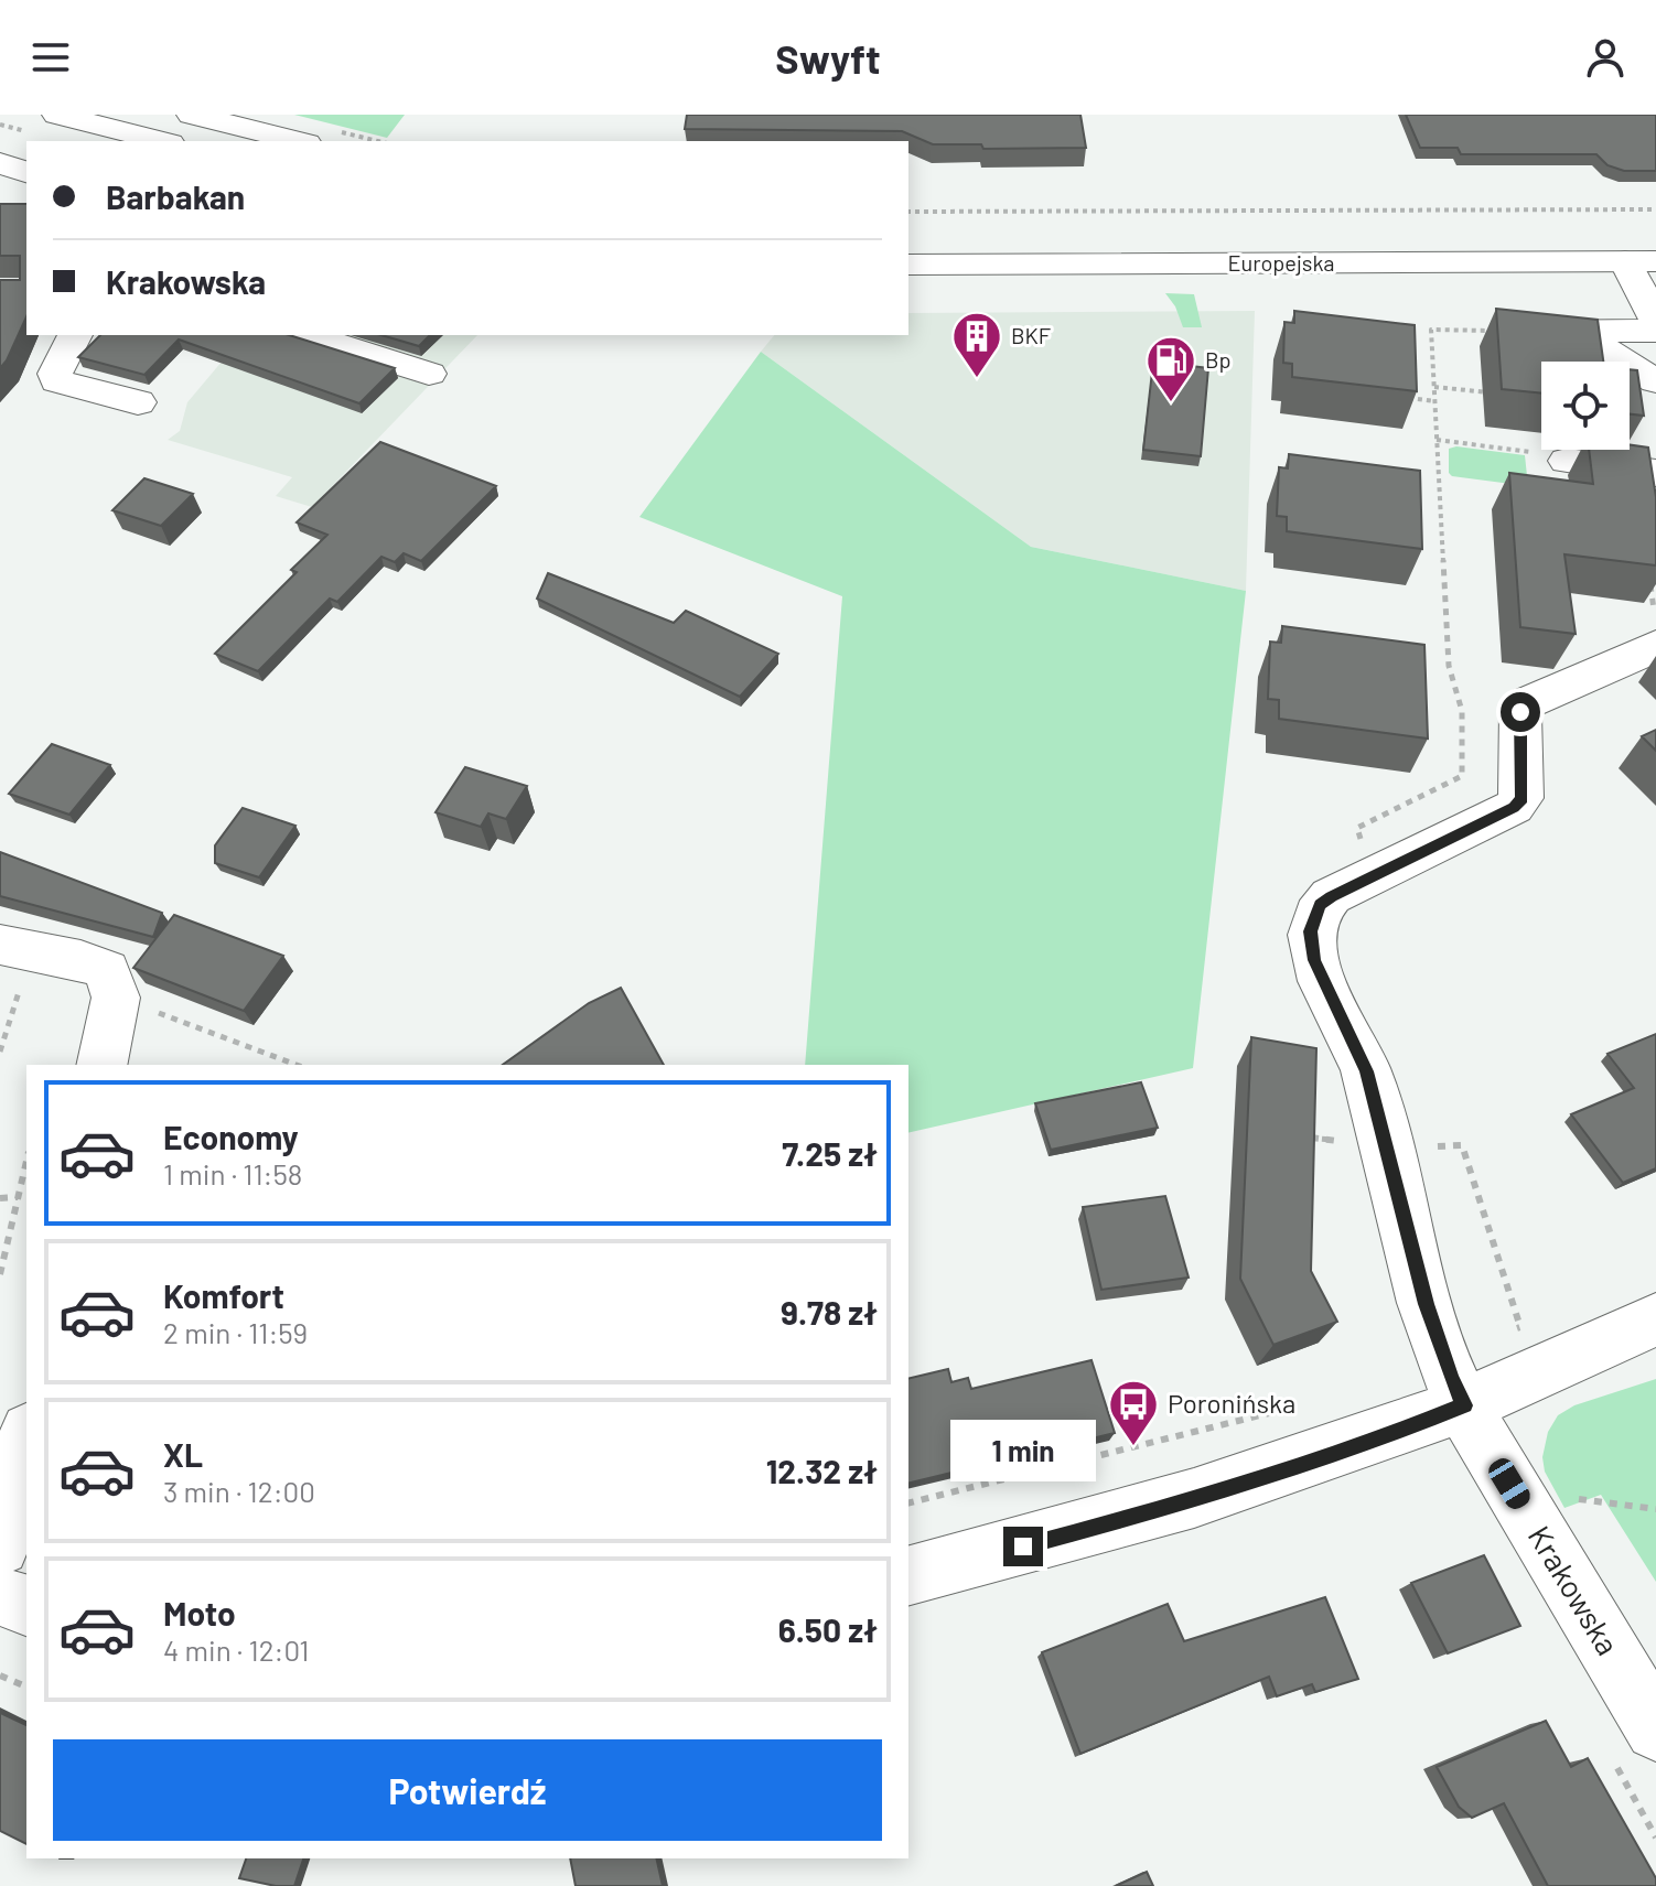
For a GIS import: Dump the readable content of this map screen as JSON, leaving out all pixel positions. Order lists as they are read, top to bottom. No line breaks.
{"streets":{"street":["Europejska","Krakowska"]},"places":{"building":["BKF"],"fuel station":["Bp"],"bus stop":["Poronińska"]},"page":{"header":"Swyft","banner":["Barbakan","Krakowska"],"list":[{"name":"Economy","note":"1 min · 11:58","value":"7.25 zł"},{"name":"Komfort","note":"2 min · 11:59","value":"9.78 zł"},{"name":"XL","note":"3 min · 12:00","value":"12.32 zł"},{"name":"Moto","note":"4 min · 12:01","value":"6.50 zł"}],"bubble":"1 min","buttons":"Potwierdź"}}
